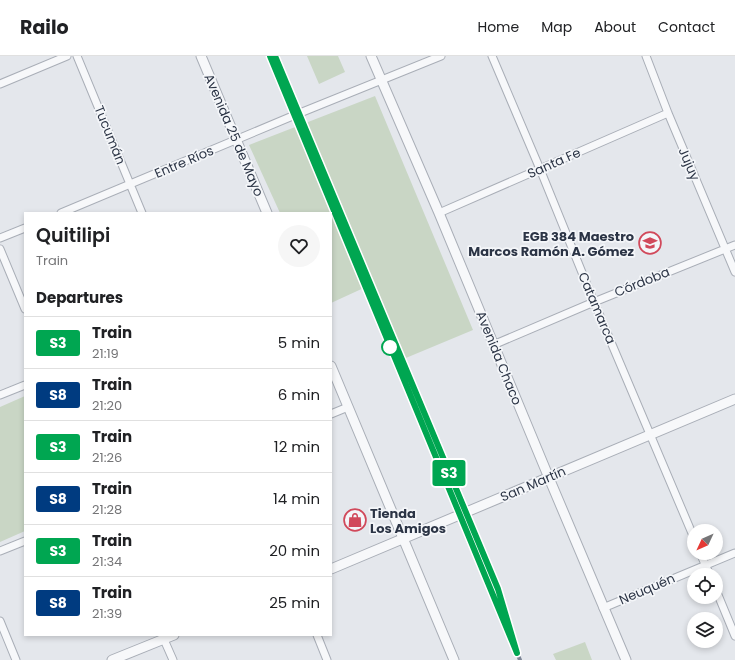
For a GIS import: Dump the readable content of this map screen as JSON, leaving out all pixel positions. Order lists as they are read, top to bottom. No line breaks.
{"streets":{"street":["Tucumán","Avenida 25 de Mayo","Entre Ríos","Santa Fe","Jujuy","Córdoba","Catamarca","Avenida Chaco","San Martín","Neuquén"]},"crossings":[["Tucumán","Entre Ríos"],["Avenida 25 de Mayo","Entre Ríos"],["Entre Ríos","Avenida Chaco"],["Santa Fe","Jujuy"],["Santa Fe","Catamarca"],["Santa Fe","Avenida Chaco"],["Jujuy","Córdoba"],["Córdoba","Catamarca"],["Córdoba","Avenida Chaco"],["Catamarca","San Martín"],["Avenida Chaco","San Martín"],["Avenida Chaco","Neuquén"]],"places":{"school or university":["EGB 384 Maestro Marcos Ramón A. Gómez"],"shop":["Tienda Los Amigos"]},"north":"bottom left","page":{"header":"Railo","nav":["Home","Map","About","Contact"],"on_map":"S3","heading":[["Quitilipi","Train"],"Departures"],"list":[{"mark":"S3","name":"Train","note":"21:19","value":"5 min"},{"mark":"S8","name":"Train","note":"21:20","value":"6 min"},{"mark":"S3","name":"Train","note":"21:26","value":"12 min"},{"mark":"S8","name":"Train","note":"21:28","value":"14 min"},{"mark":"S3","name":"Train","note":"21:34","value":"20 min"},{"mark":"S8","name":"Train","note":"21:39","value":"25 min"}]}}
